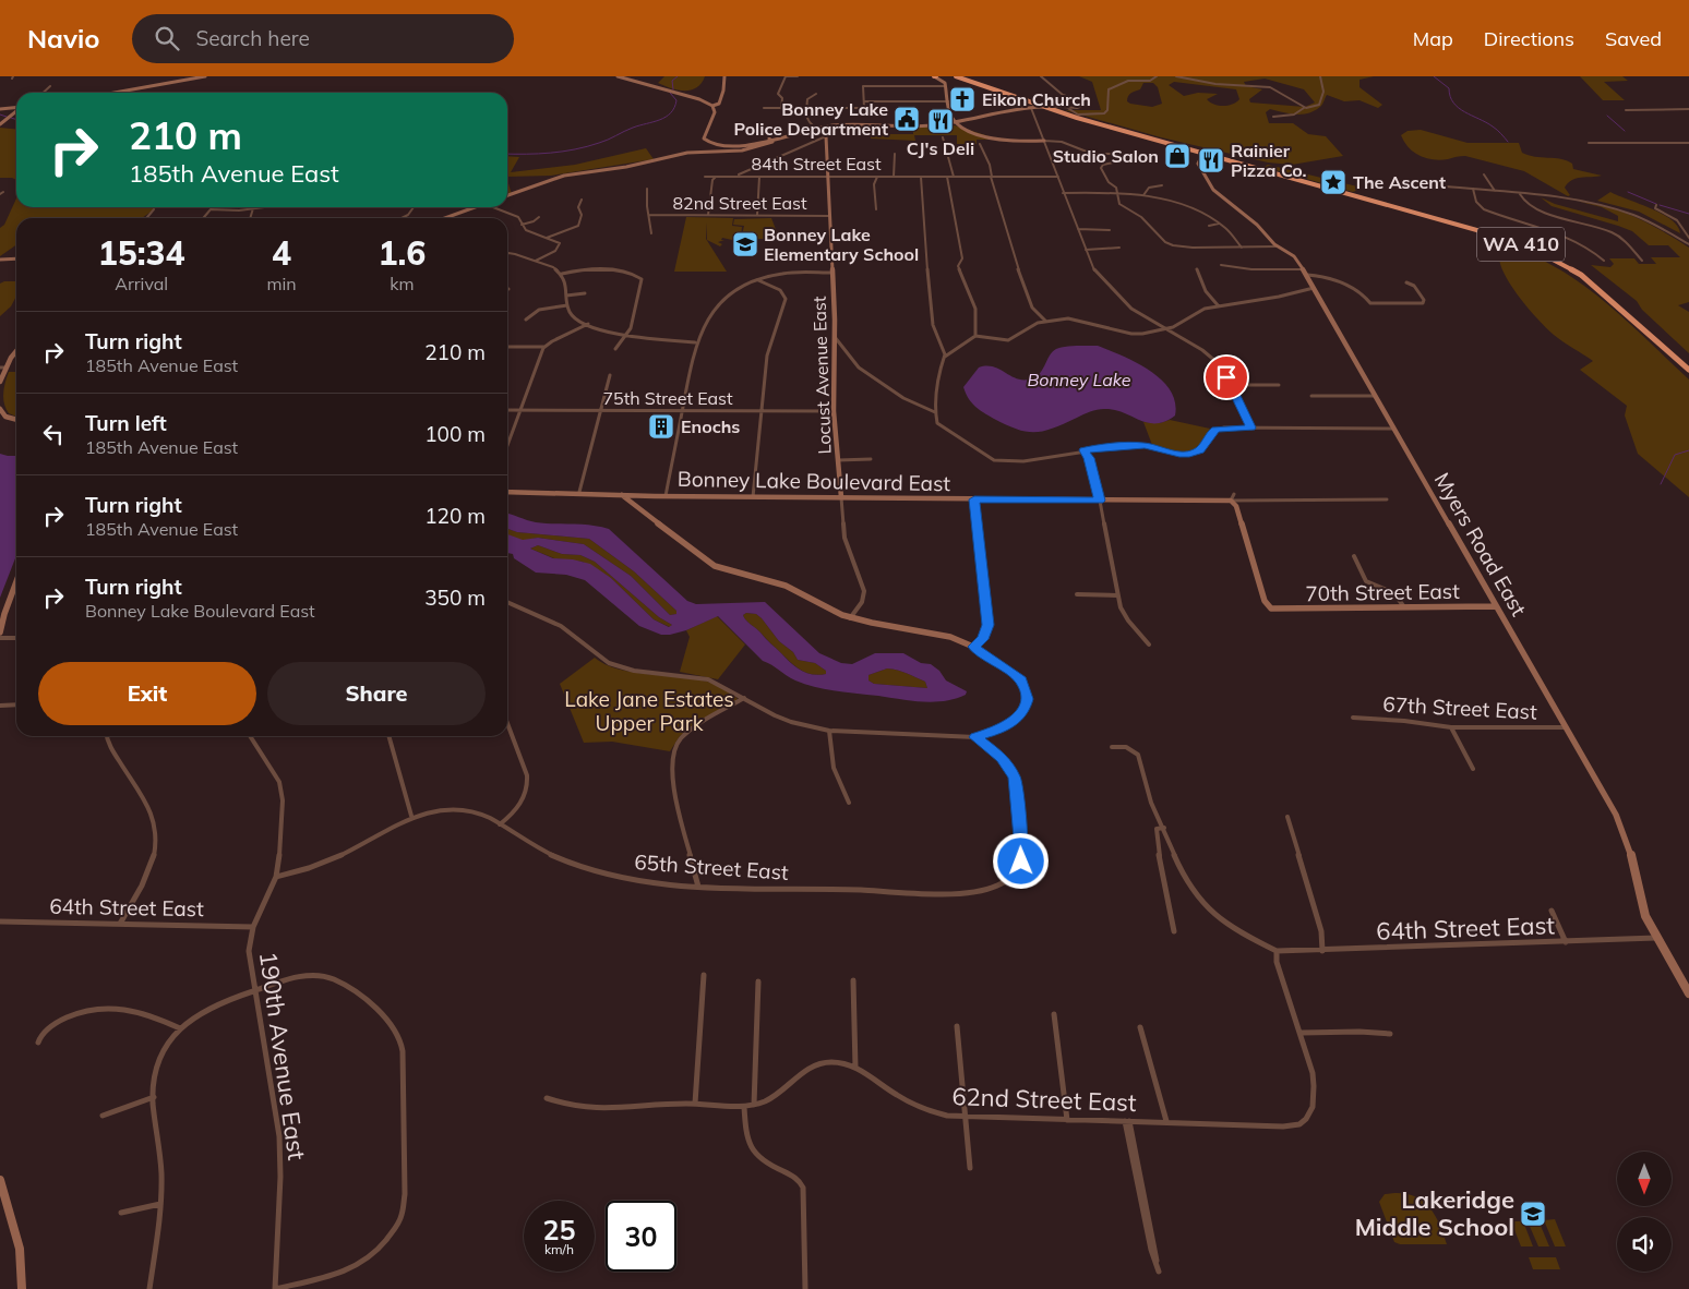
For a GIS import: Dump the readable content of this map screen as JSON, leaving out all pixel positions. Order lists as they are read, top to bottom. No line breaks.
{"streets":{"highway":["WA 410"],"street":["84th Street East","82nd Street East","Locust Avenue East","75th Street East","Bonney Lake Boulevard East","Myers Road East","70th Street East","67th Street East","65th Street East","64th Street East","190th Avenue East","62nd Street East"]},"crossings":[["84th Street East","Locust Avenue East"],["82nd Street East","Locust Avenue East"],["Locust Avenue East","75th Street East"],["Locust Avenue East","Bonney Lake Boulevard East"],["Bonney Lake Boulevard East","70th Street East"],["Myers Road East","70th Street East"],["Myers Road East","67th Street East"],["Myers Road East","64th Street East"],["65th Street East","190th Avenue East"],["64th Street East","190th Avenue East"]],"water":["Bonney Lake"],"parks":["Lake Jane Estates Upper Park"],"places":{"church":["Eikon Church"],"public building":["Bonney Lake Police Department"],"restaurant":["CJ's Deli","Rainier Pizza Co."],"shop":["Studio Salon"],"place":["The Ascent"],"school or university":["Bonney Lake Elementary School","Lakeridge Middle School"],"building":["Enochs"]},"north":"bottom","page":{"header":"Navio","search":"Search here","nav":["Map","Directions","Saved"],"turn":["210 m","185th Avenue East"],"eta":["15:34","Arrival","4","min","1.6","km"],"list":[{"name":"Turn right","note":"185th Avenue East","value":"210 m"},{"name":"Turn left","note":"185th Avenue East","value":"100 m"},{"name":"Turn right","note":"185th Avenue East","value":"120 m"},{"name":"Turn right","note":"Bonney Lake Boulevard East","value":"350 m"}],"buttons":["Exit","Share"],"speed":"25 km/h","limit":"30"}}
